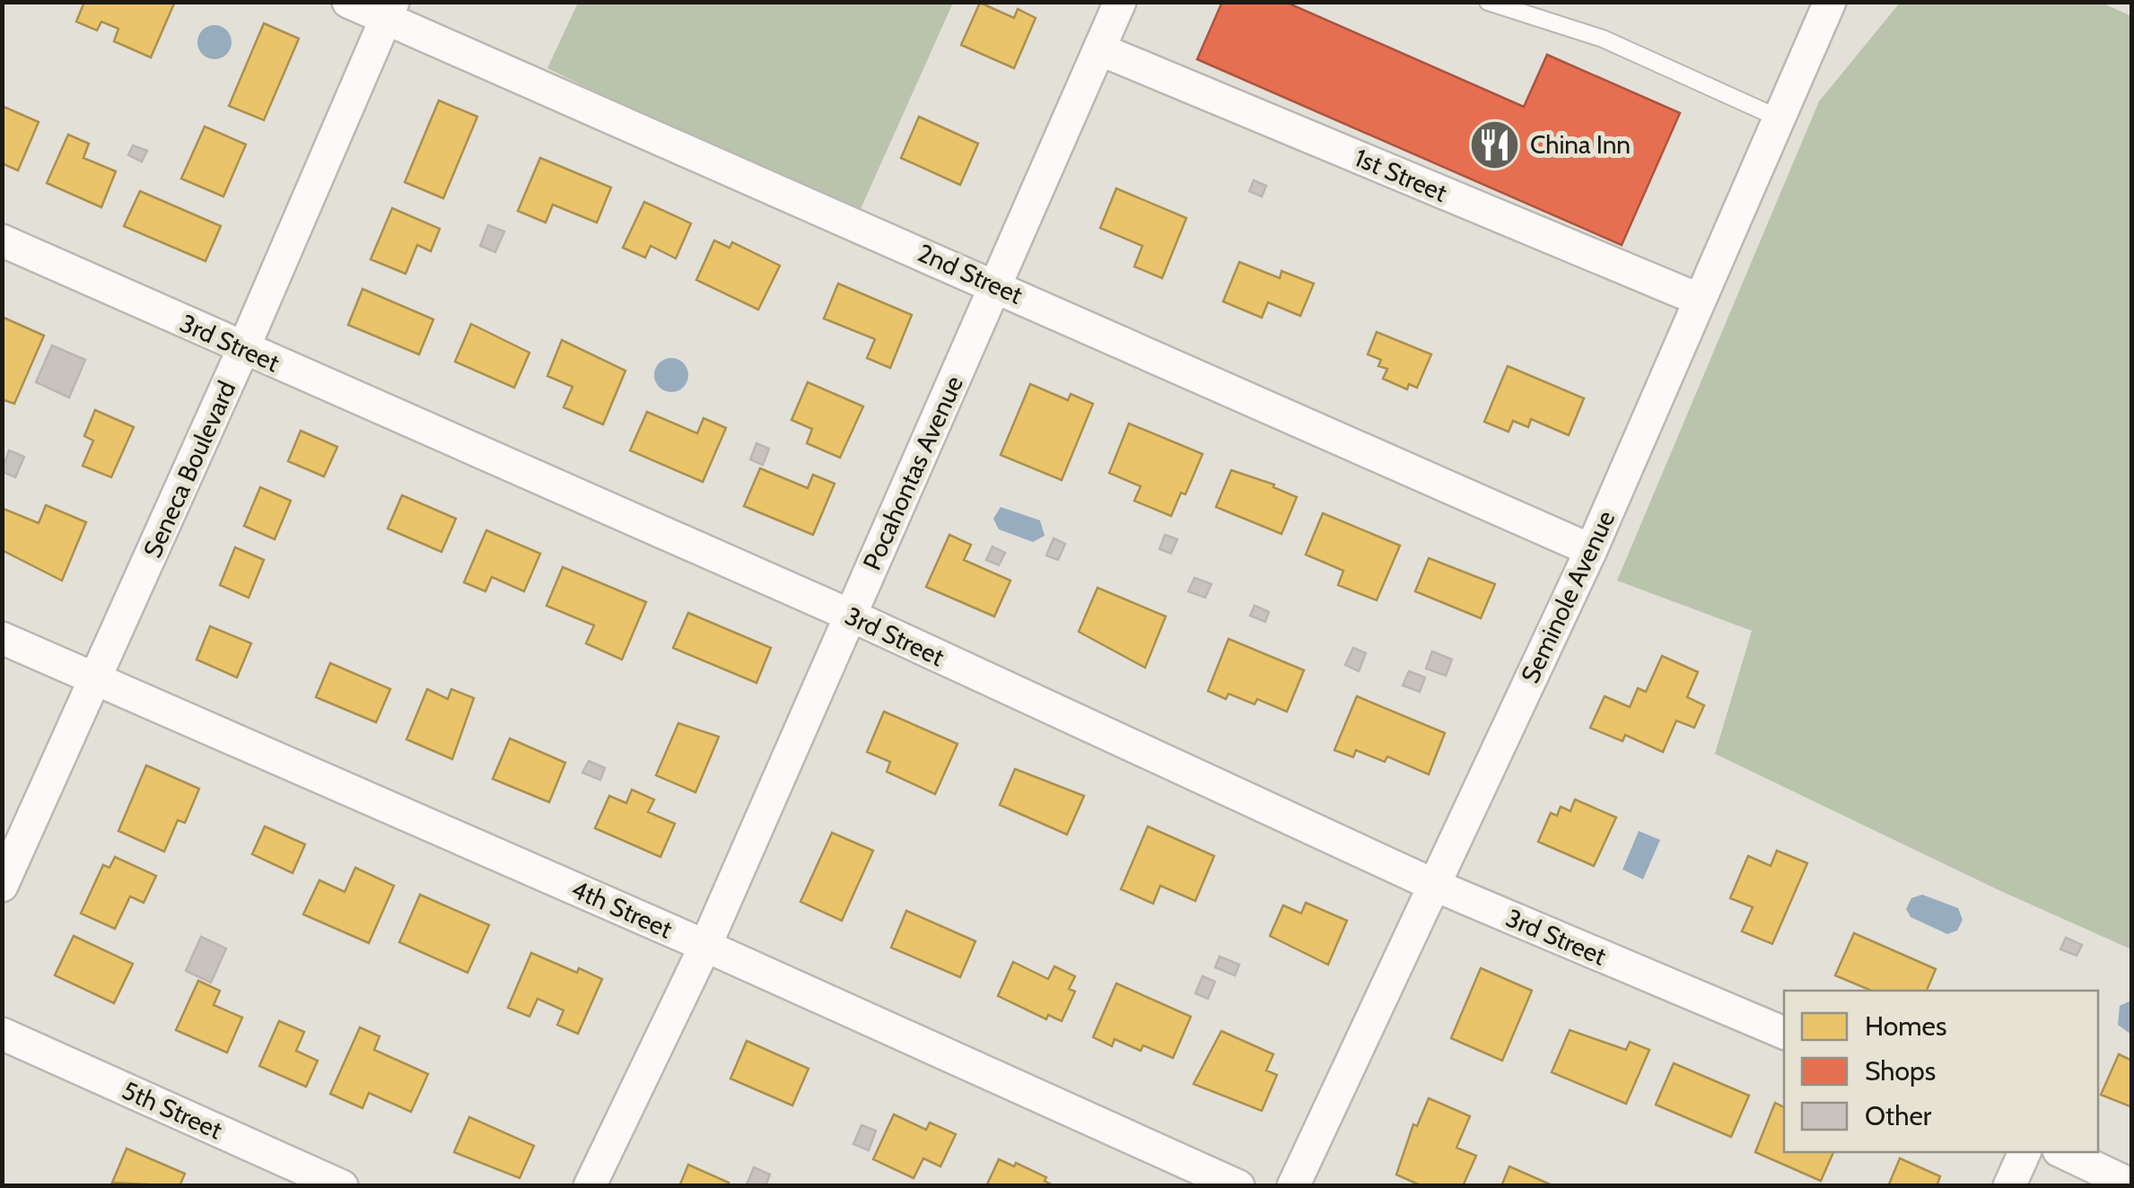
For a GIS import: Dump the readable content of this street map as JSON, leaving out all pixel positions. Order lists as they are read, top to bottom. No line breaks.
{"streets":{"street":["1st Street","2nd Street","3rd Street","Seneca Boulevard","Pocahontas Avenue","Seminole Avenue","4th Street","5th Street"]},"crossings":[["1st Street","Pocahontas Avenue"],["1st Street","Seminole Avenue"],["2nd Street","Seneca Boulevard"],["2nd Street","Pocahontas Avenue"],["2nd Street","Seminole Avenue"],["3rd Street","Seneca Boulevard"],["3rd Street","Pocahontas Avenue"],["3rd Street","Seminole Avenue"],["Seneca Boulevard","4th Street"],["Pocahontas Avenue","4th Street"]],"places":{"restaurant":["China Inn"]},"legend":["Homes","Shops","Other"]}
